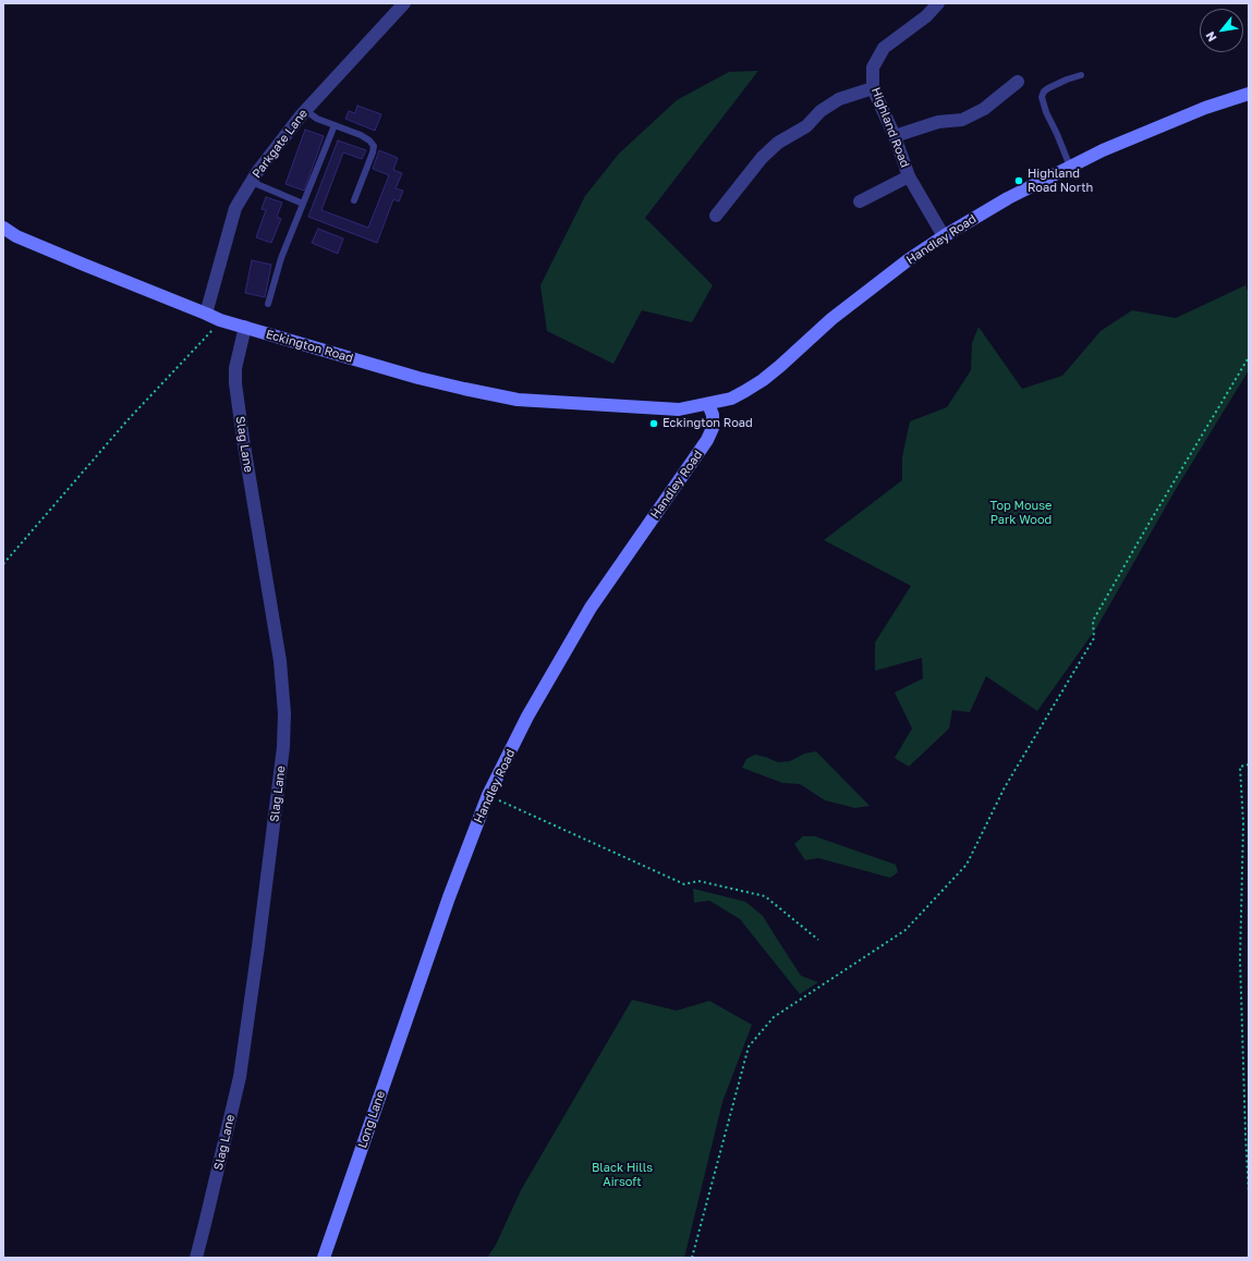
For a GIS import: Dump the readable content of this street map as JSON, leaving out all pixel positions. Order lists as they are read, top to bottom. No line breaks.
{"streets":{"main road":["Handley Road","Eckington Road","Long Lane"],"street":["Highland Road","Parkgate Lane","Slag Lane"]},"crossings":[["Highland Road","Handley Road"],["Parkgate Lane","Eckington Road"],["Handley Road","Eckington Road"],["Handley Road","Long Lane"],["Eckington Road","Slag Lane"]],"parks":["Top Mouse Park Wood","Black Hills Airsoft"],"places":["Highland Road North","Eckington Road"],"north":"bottom left"}
